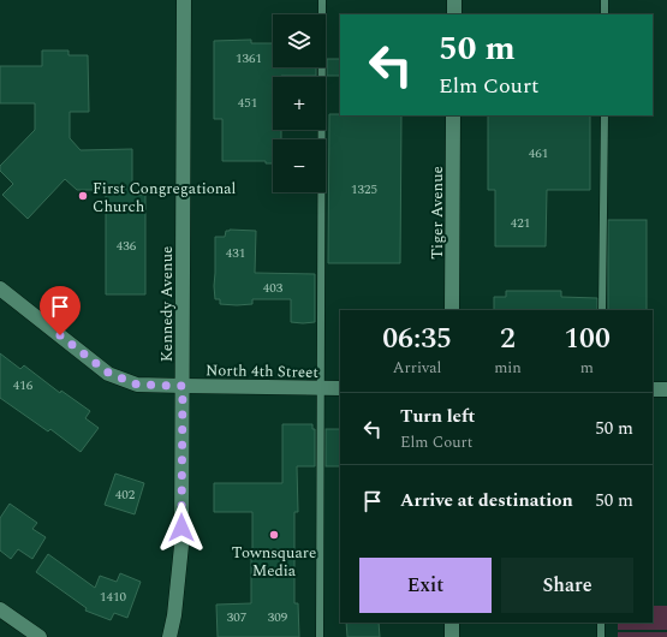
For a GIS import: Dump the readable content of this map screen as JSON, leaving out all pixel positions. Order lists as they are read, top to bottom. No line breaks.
{"streets":{"street":["Tiger Avenue","Kennedy Avenue","North 4th Street"]},"crossings":[["Kennedy Avenue","North 4th Street"]],"places":["First Congregational Church","Townsquare Media"],"house_numbers":["1361","451","461","1325","421","436","431","403","416","402","1410","307","309"],"page":{"map_buttons":["+","−"],"turn":["50 m","Elm Court"],"eta":["06:35","Arrival","2","min","100","m"],"list":[{"name":"Turn left","note":"Elm Court","value":"50 m"},{"name":"Arrive at destination","value":"50 m"}],"buttons":["Exit","Share"]}}
